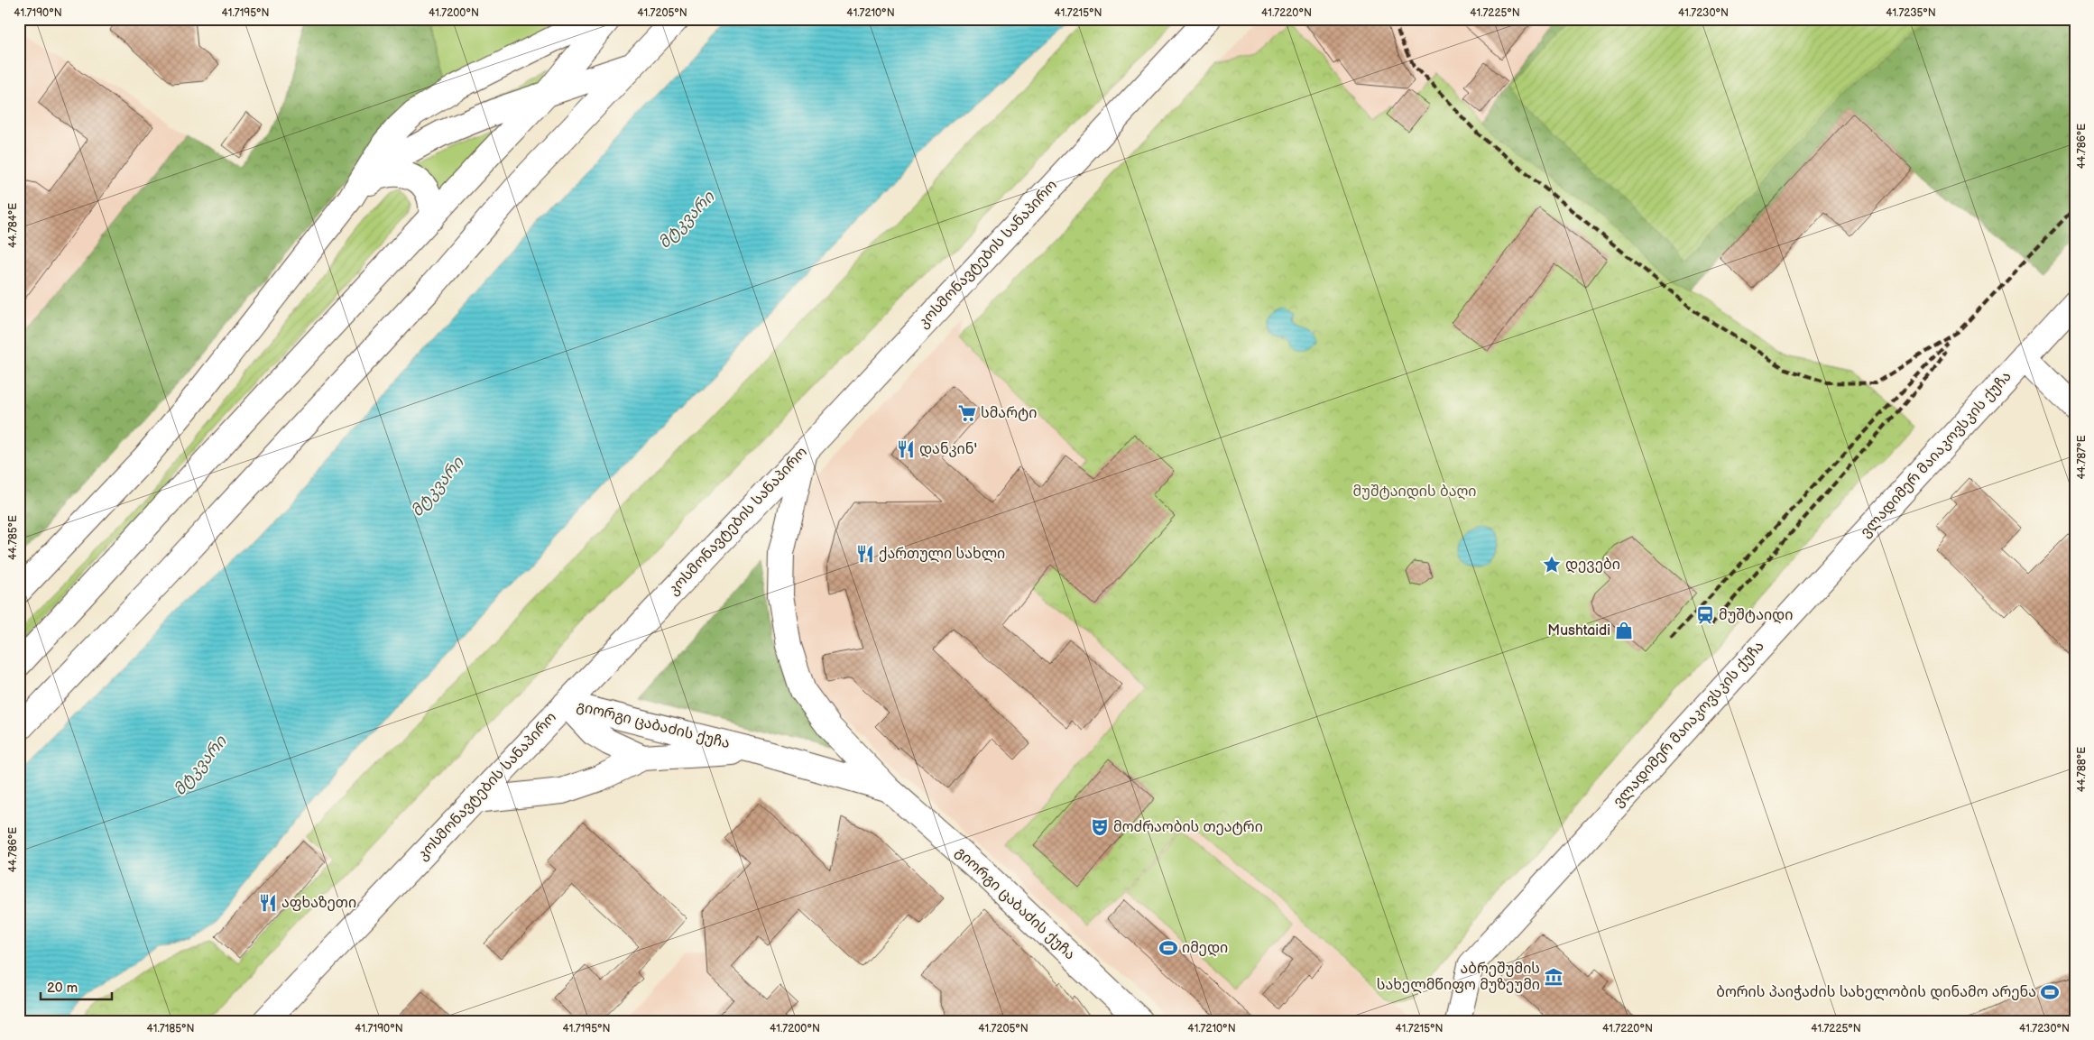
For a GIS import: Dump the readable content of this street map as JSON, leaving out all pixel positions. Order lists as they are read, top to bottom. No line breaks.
{"streets":{"main road":["კოსმონავტების სანაპირო","ვლადიმერ მაიაკოვსკის ქუჩა","გიორგი ცაბაძის ქუჩა"]},"crossings":[["კოსმონავტების სანაპირო","გიორგი ცაბაძის ქუჩა"]],"water":["მტკვარი"],"parks":["მუშტაიდის ბაღი"],"places":{"supermarket":["სმარტი"],"restaurant":["დანკინ'","ქართული სახლი","აფხაზეთი"],"place":["დევები"],"station":["მუშტაიდი"],"shop":["Mushtaidi"],"theatre":["მოძრაობის თეატრი"],"sports":["იმედი","ბორის პაიჭაძის სახელობის დინამო არენა"],"museum":["აბრეშუმის სახელმწიფო მუზეუმი"]},"scale_bar":"20 m","coordinates":["41.7190°N","41.7195°N","41.7200°N","41.7205°N","41.7210°N","41.7215°N","41.7220°N","41.7225°N","41.7230°N","41.7235°N","44.786°E","44.784°E","44.787°E","44.785°E","44.788°E","41.7185°N"]}
